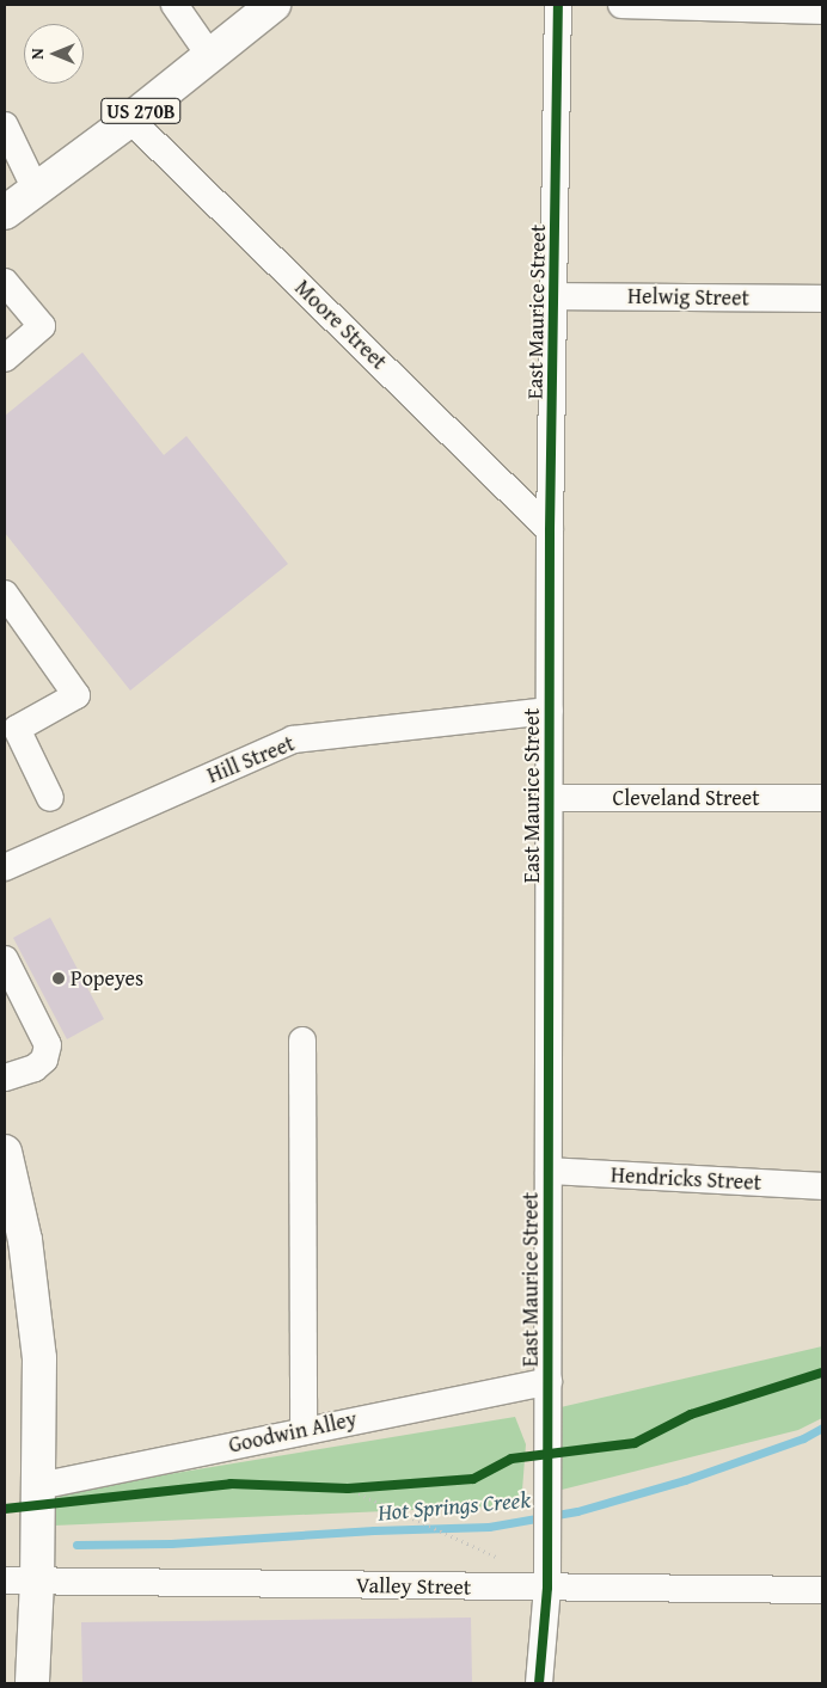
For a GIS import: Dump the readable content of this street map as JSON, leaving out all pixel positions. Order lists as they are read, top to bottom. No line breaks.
{"streets":{"main road":["US 270B"],"street":["Helwig Street","East Maurice Street","Moore Street","Hill Street","Cleveland Street","Hendricks Street","Goodwin Alley","Valley Street"]},"crossings":[["US 270B","Moore Street"],["Helwig Street","East Maurice Street"],["East Maurice Street","Moore Street"],["East Maurice Street","Hill Street"],["East Maurice Street","Cleveland Street"],["East Maurice Street","Hendricks Street"],["East Maurice Street","Goodwin Alley"],["East Maurice Street","Valley Street"]],"water":["Hot Springs Creek"],"places":["Popeyes"],"north":"left"}
